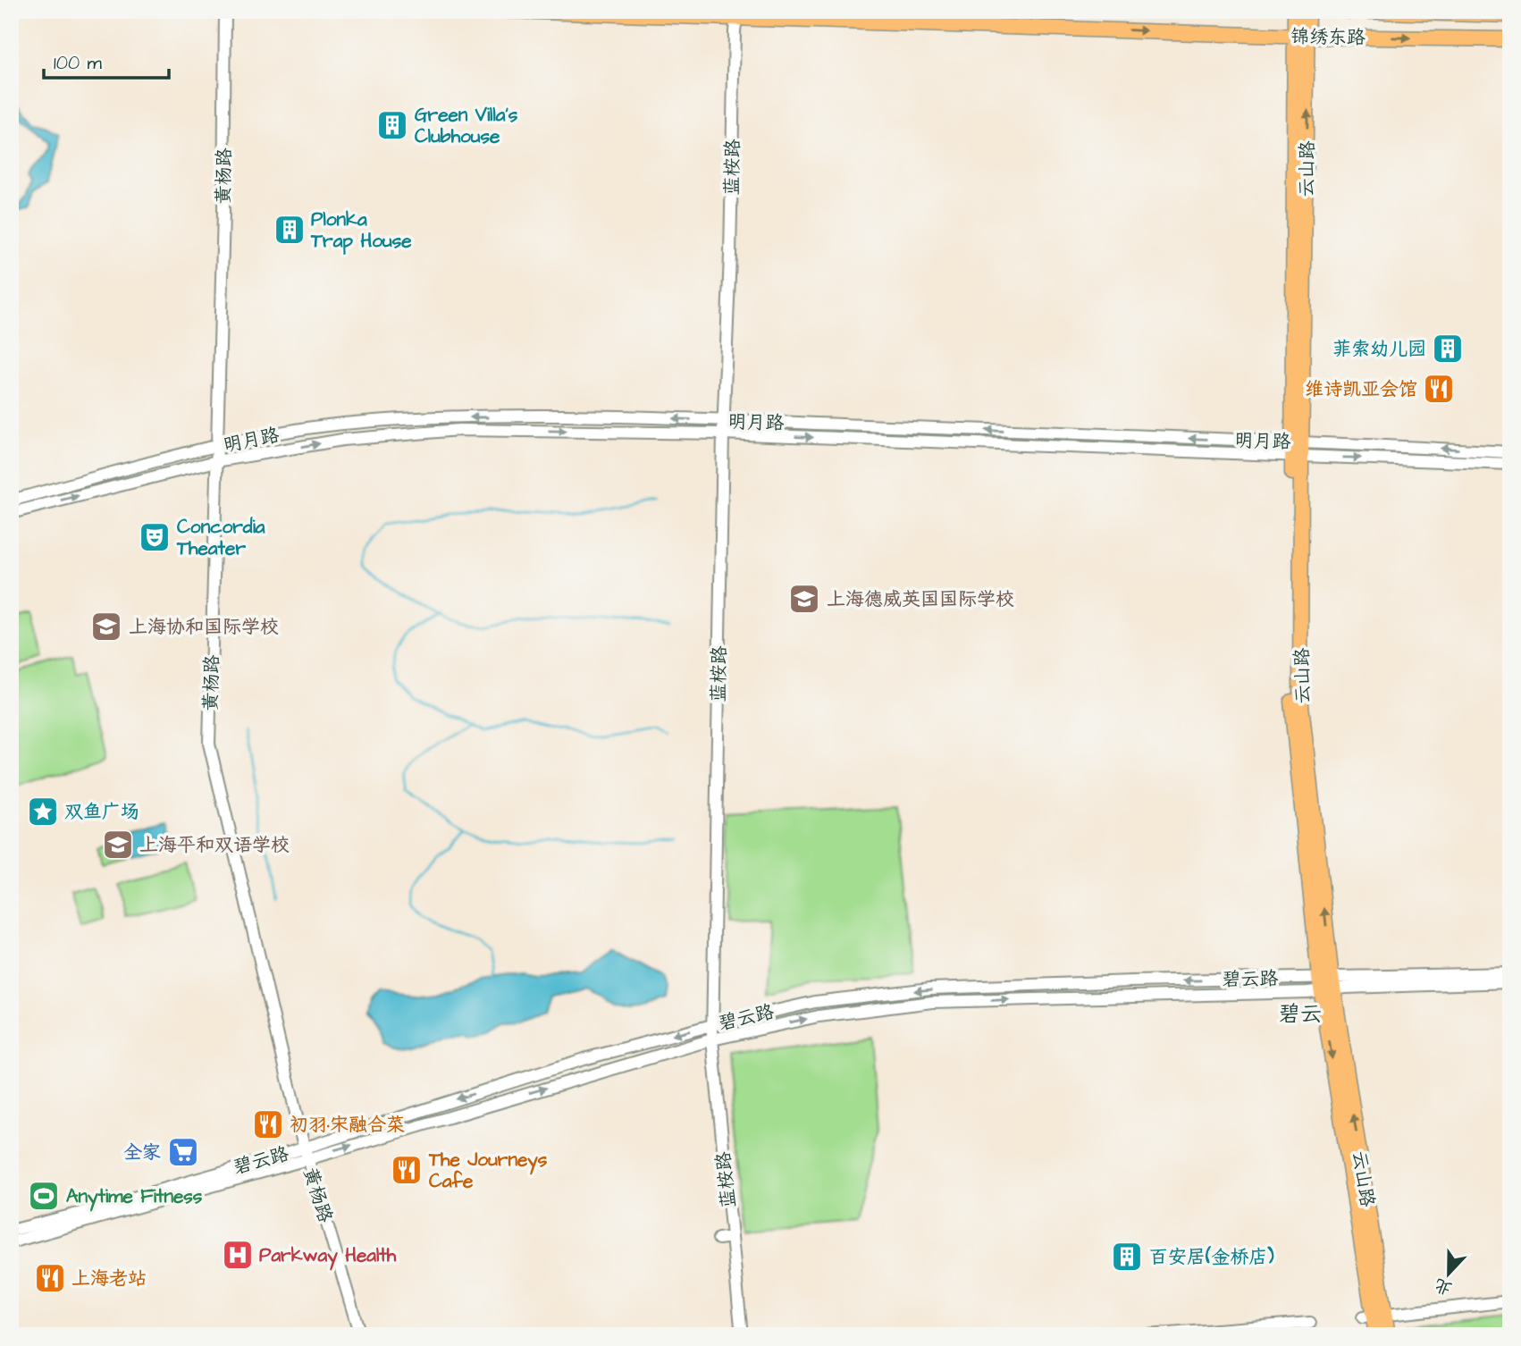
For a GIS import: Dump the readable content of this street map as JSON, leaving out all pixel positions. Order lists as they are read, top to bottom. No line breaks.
{"streets":{"main road":["锦绣东路","云山路"],"street":["蓝桉路","黄杨路","明月路","碧云路"]},"crossings":[["锦绣东路","蓝桉路"],["锦绣东路","云山路"],["蓝桉路","明月路"],["蓝桉路","碧云路"],["云山路","明月路"],["云山路","碧云路"],["黄杨路","明月路"],["黄杨路","碧云路"]],"one_way":["锦绣东路"],"districts":["碧云"],"places":{"building":["Green Villa's Clubhouse","Plonka Trap House","菲索幼儿园","百安居(金桥店)"],"restaurant":["维诗凯亚会馆","初羽·宋融合菜","The Journeys Cafe","上海老站"],"theatre":["Concordia Theater"],"school or university":["上海德威英国国际学校","上海协和国际学校","上海平和双语学校"],"place":["双鱼广场"],"supermarket":["全家"],"sports":["Anytime Fitness"],"hospital":["Parkway Health"]},"scale_bar":"100 m","north":"bottom"}
